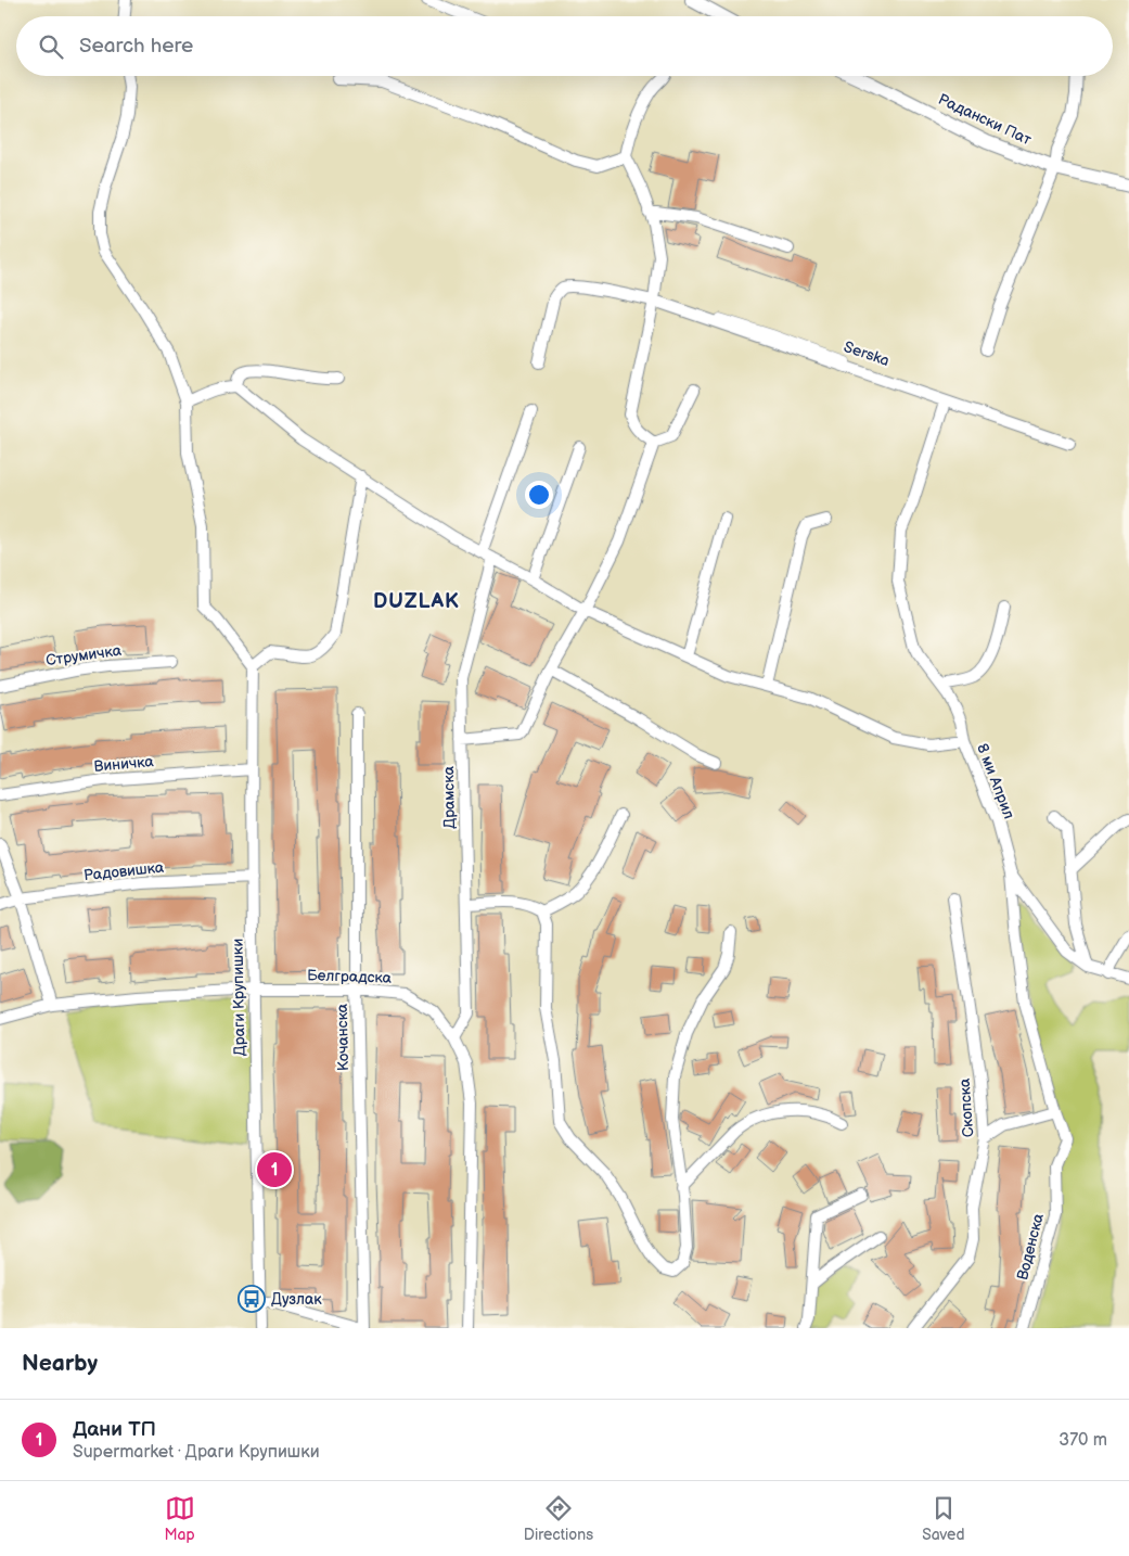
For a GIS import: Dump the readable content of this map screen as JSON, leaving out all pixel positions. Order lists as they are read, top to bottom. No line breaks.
{"streets":{"street":["Радански Пат","Serska","Струмичка","Виничка","8 ми Април","Драмска","Радовишка","Белградска","Драги Крупишки","Кочанска","Скопска","Воденска"]},"crossings":[["Виничка","Драги Крупишки"],["8 ми Април","Воденска"],["Драмска","Белградска"],["Радовишка","Драги Крупишки"],["Белградска","Драги Крупишки"],["Белградска","Кочанска"]],"districts":["DUZLAK"],"places":{"bus stop":["Дузлак"]},"page":{"search":"Search here","pins":"1","heading":"Nearby","list":[{"mark":"1","name":"Дани ТП","note":"Supermarket · Драги Крупишки","value":"370 m"}],"nav":["Map","Directions","Saved"]}}
